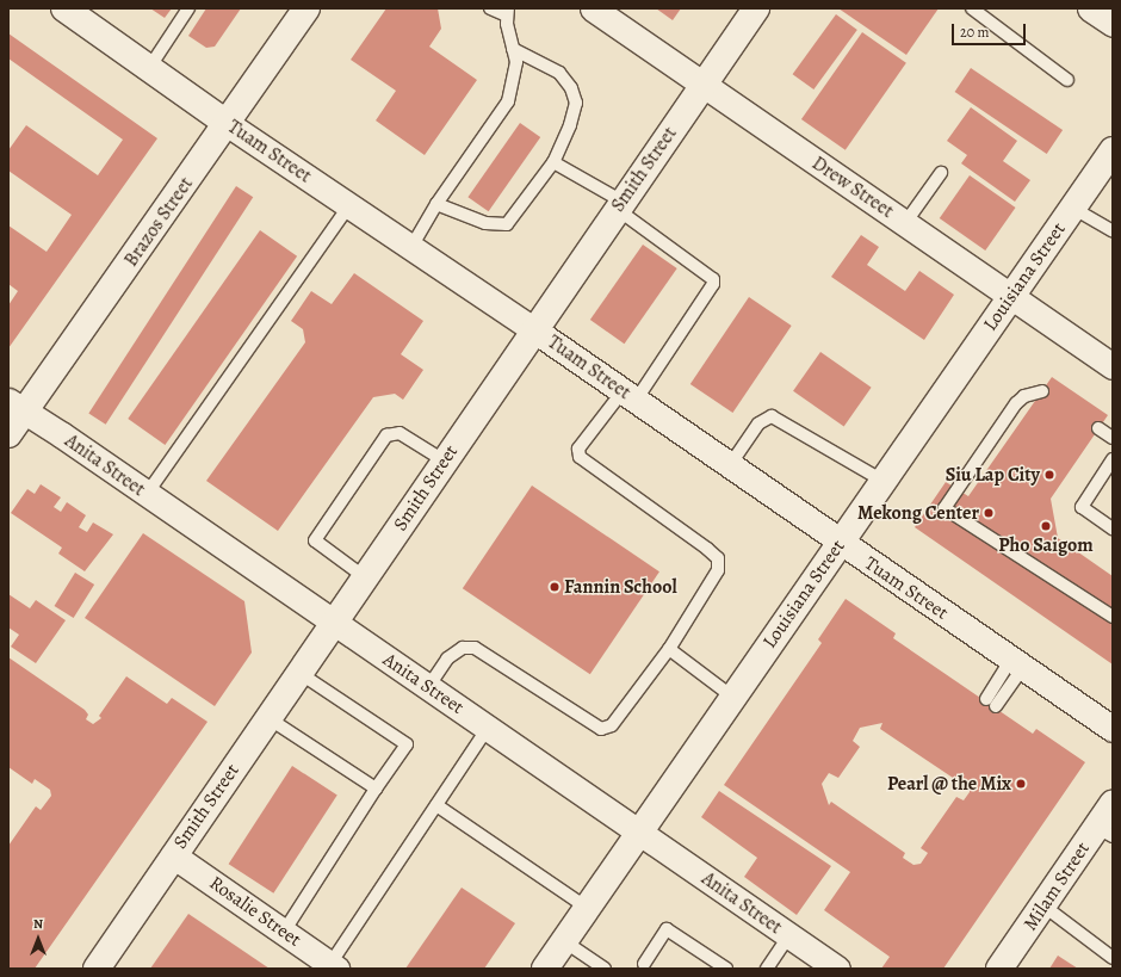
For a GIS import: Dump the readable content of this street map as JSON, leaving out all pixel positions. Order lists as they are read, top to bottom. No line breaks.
{"streets":{"main road":["Tuam Street","Smith Street","Brazos Street","Louisiana Street","Milam Street"],"street":["Drew Street","Anita Street","Rosalie Street"]},"crossings":[["Tuam Street","Smith Street"],["Tuam Street","Brazos Street"],["Tuam Street","Louisiana Street"],["Smith Street","Drew Street"],["Smith Street","Anita Street"],["Smith Street","Rosalie Street"],["Drew Street","Louisiana Street"],["Brazos Street","Anita Street"],["Louisiana Street","Anita Street"]],"places":["Siu Lap City","Mekong Center","Pho Saigom","Fannin School","Pearl @ the Mix"],"scale_bar":"20 m","north":"top"}
